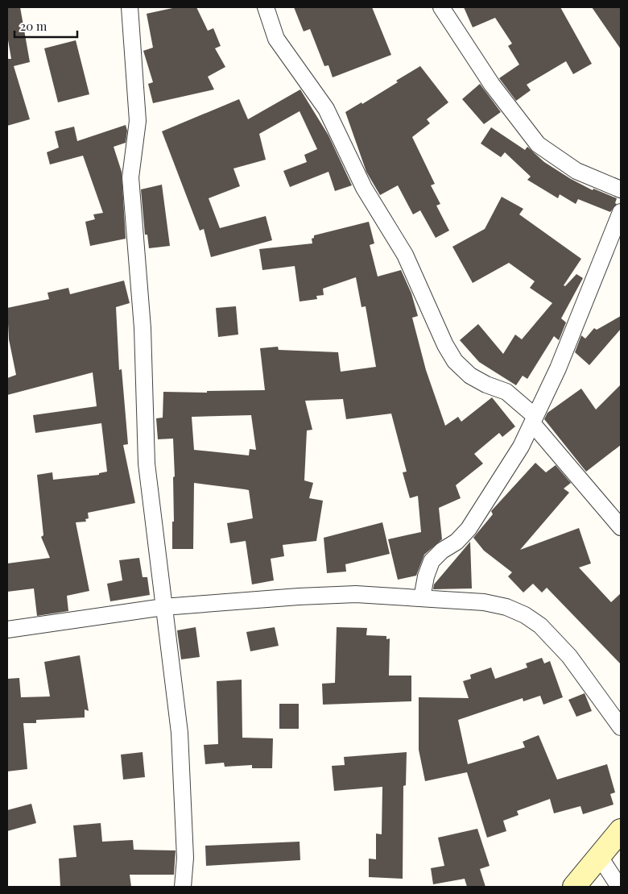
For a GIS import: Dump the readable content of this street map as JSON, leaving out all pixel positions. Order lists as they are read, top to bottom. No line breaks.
{"scale_bar":"20 m"}
